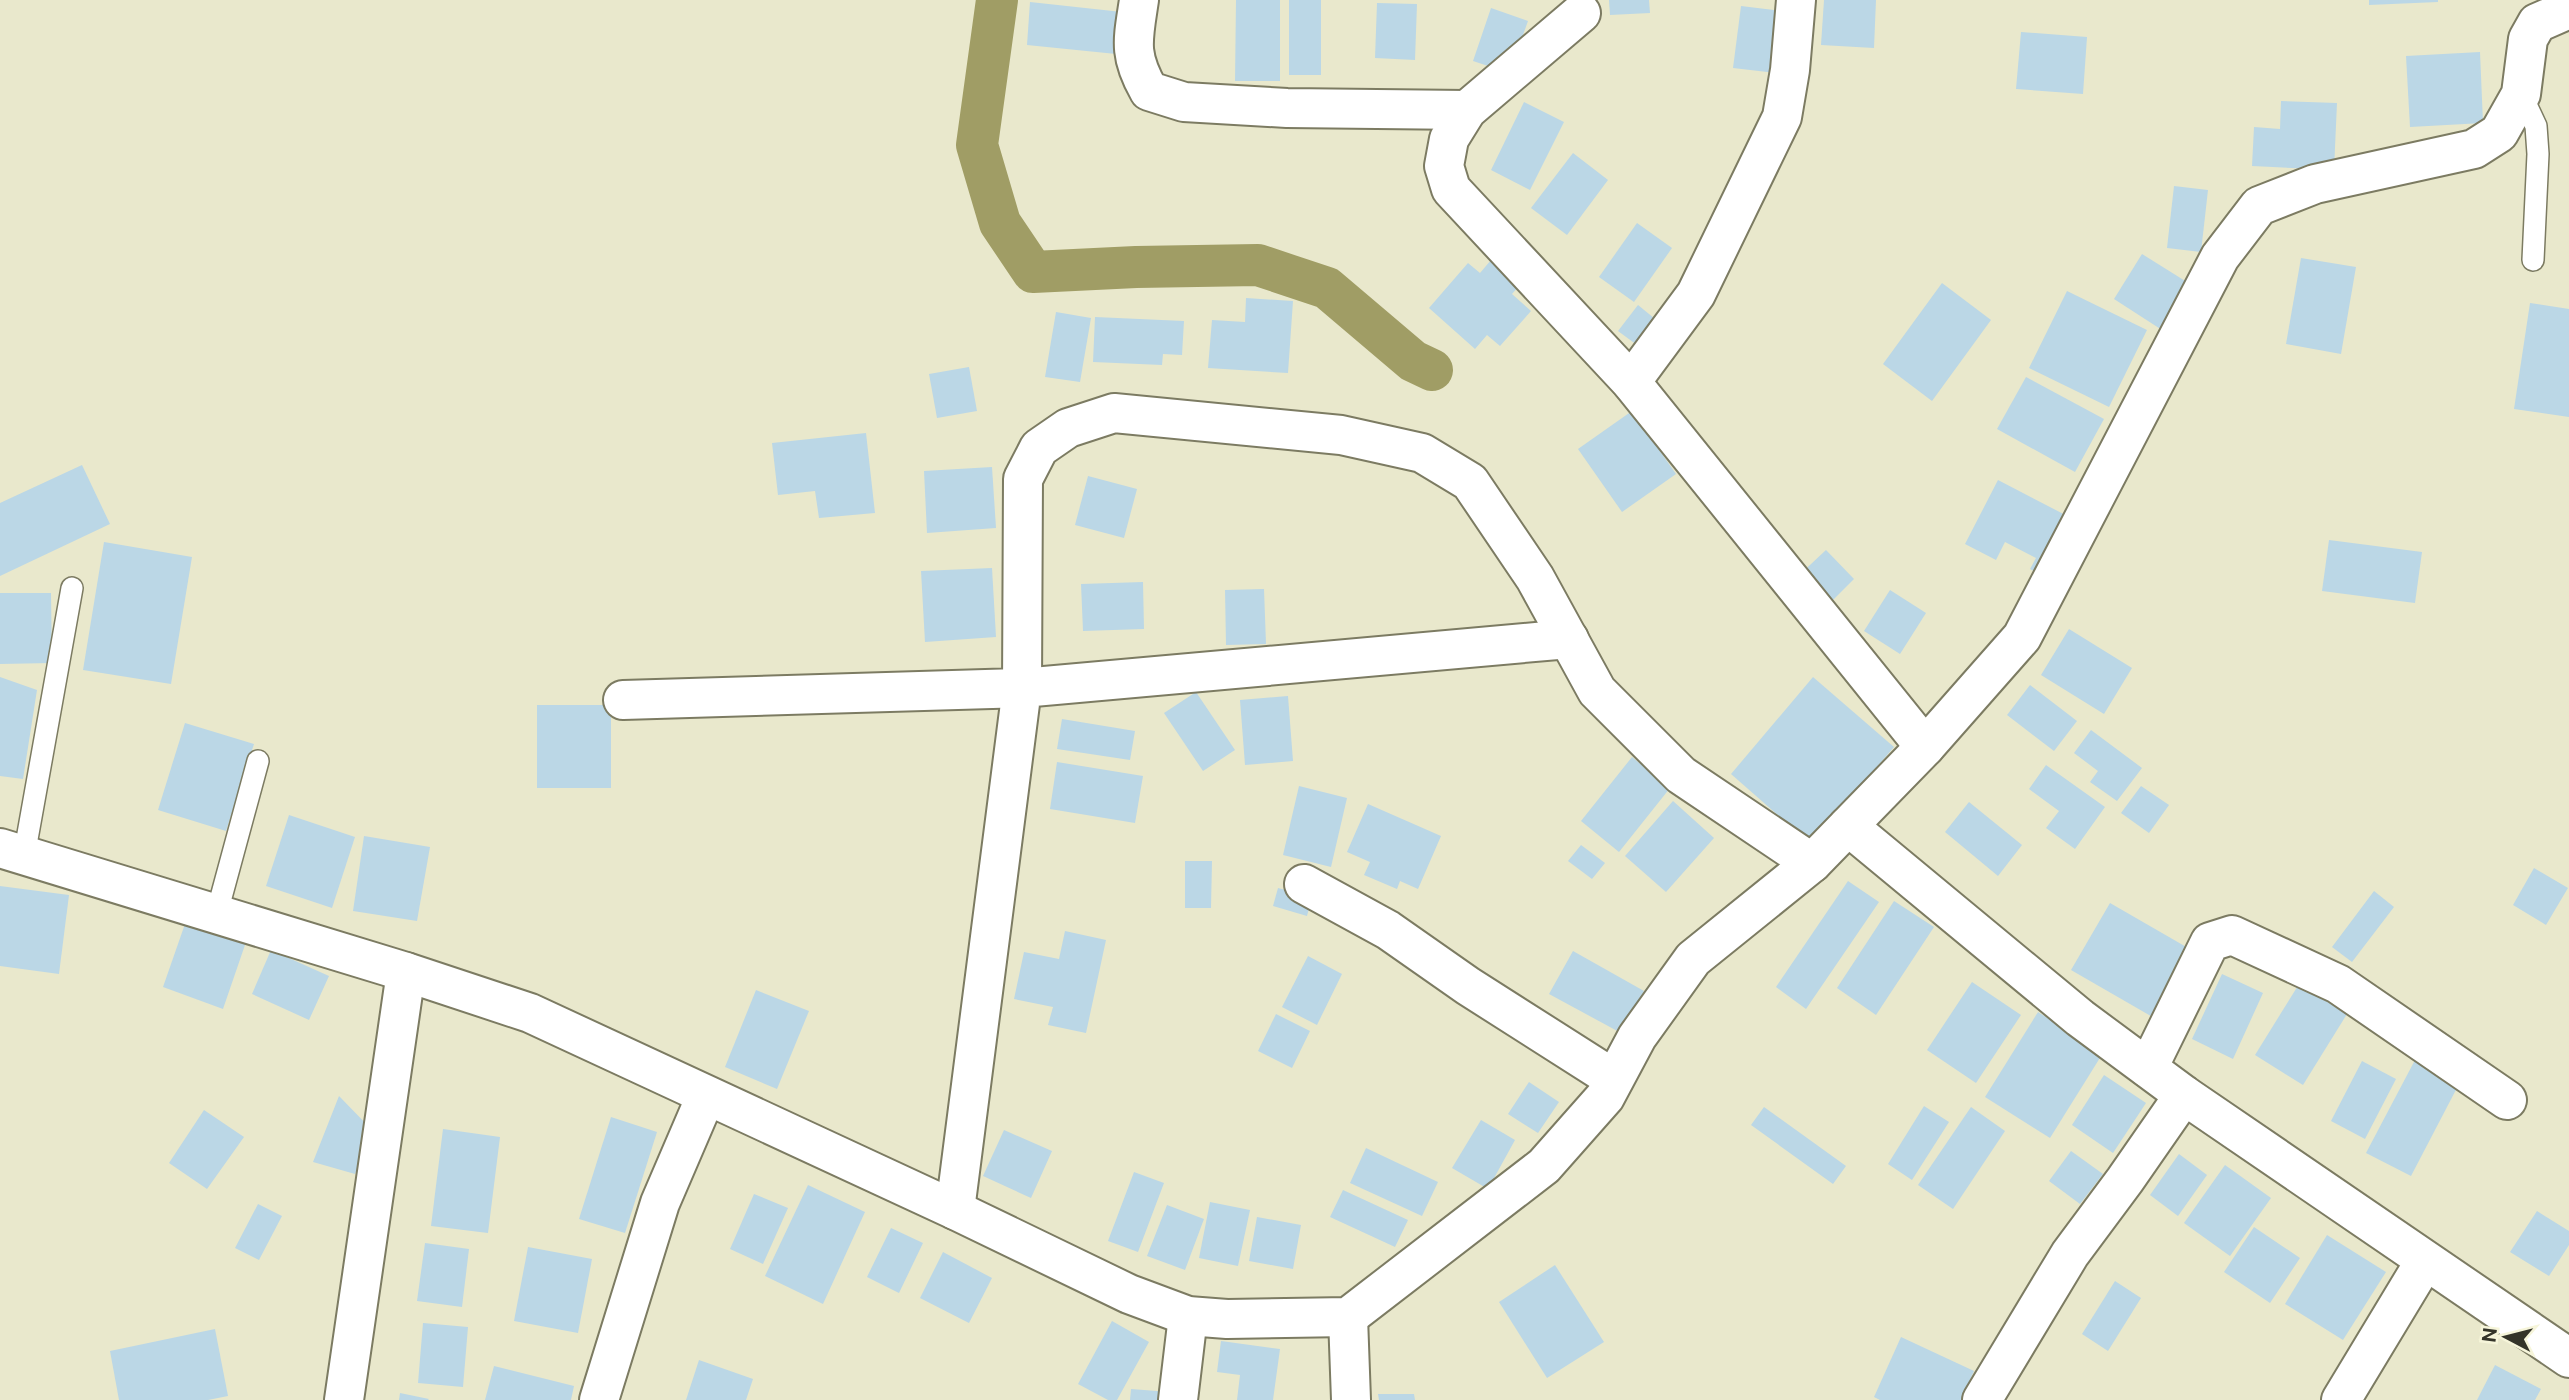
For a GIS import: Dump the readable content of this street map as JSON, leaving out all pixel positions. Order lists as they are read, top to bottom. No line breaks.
{"north":"left"}
